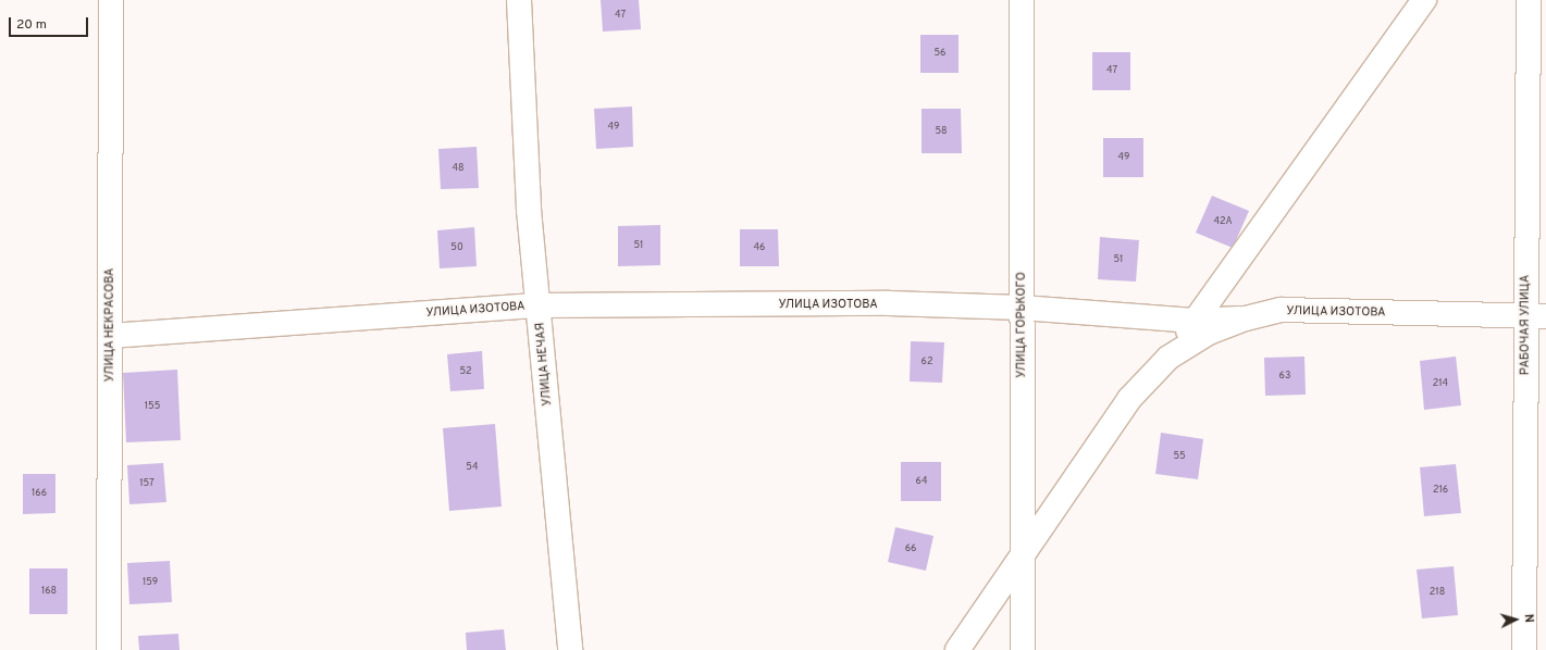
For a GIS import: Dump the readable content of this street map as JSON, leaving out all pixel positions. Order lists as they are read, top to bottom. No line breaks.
{"streets":{"street":["УЛИЦА ИЗОТОВА","УЛИЦА НЕКРАСОВА","УЛИЦА ГОРЬКОГО","РАБОЧАЯ УЛИЦА","УЛИЦА НЕЧАЯ"]},"crossings":[["УЛИЦА ИЗОТОВА","УЛИЦА НЕКРАСОВА"],["УЛИЦА ИЗОТОВА","УЛИЦА ГОРЬКОГО"],["УЛИЦА ИЗОТОВА","РАБОЧАЯ УЛИЦА"],["УЛИЦА ИЗОТОВА","УЛИЦА НЕЧАЯ"]],"house_numbers":["47","56","47","49","58","49","48","42А","51","50","46","51","62","52","63","214","155","55","54","64","157","216","166","66","159","168","218"],"scale_bar":"20 m","north":"right"}
